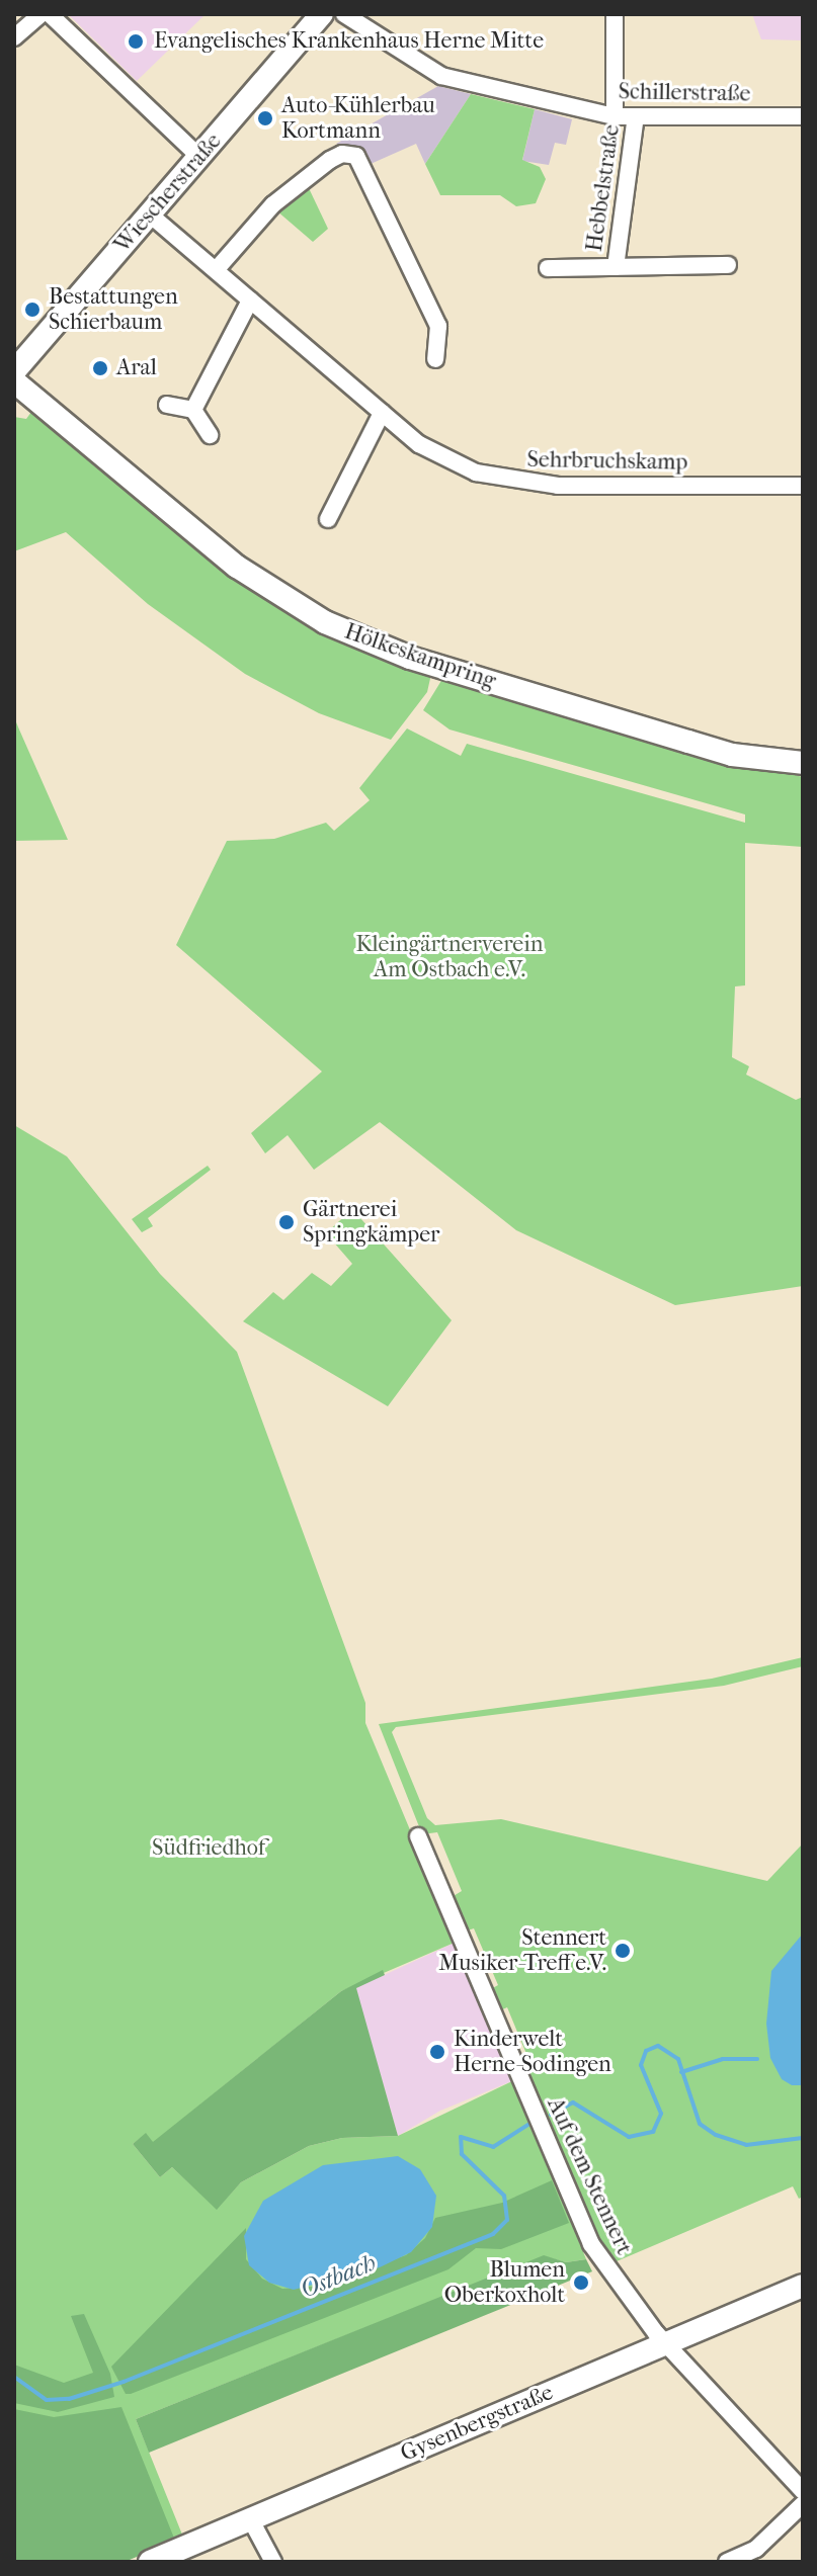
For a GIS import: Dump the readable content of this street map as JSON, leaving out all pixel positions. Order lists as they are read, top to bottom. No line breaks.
{"streets":{"street":["Schillerstraße","Hebbelstraße","Wiescherstraße","Sehrbruchskamp","Hölkeskampring","Auf dem Stennert","Gysenbergstraße"]},"crossings":[["Schillerstraße","Hebbelstraße"],["Wiescherstraße","Sehrbruchskamp"],["Auf dem Stennert","Gysenbergstraße"]],"water":["Ostbach"],"parks":["Kleingärtnerverein Am Ostbach e.V.","Südfriedhof"],"places":["Evangelisches Krankenhaus Herne Mitte","Auto-Kühlerbau Kortmann","Bestattungen Schierbaum","Aral","Gärtnerei Springkämper","Stennert Musiker-Treff e.V.","Kinderwelt Herne-Sodingen","Blumen Oberkoxholt"]}
